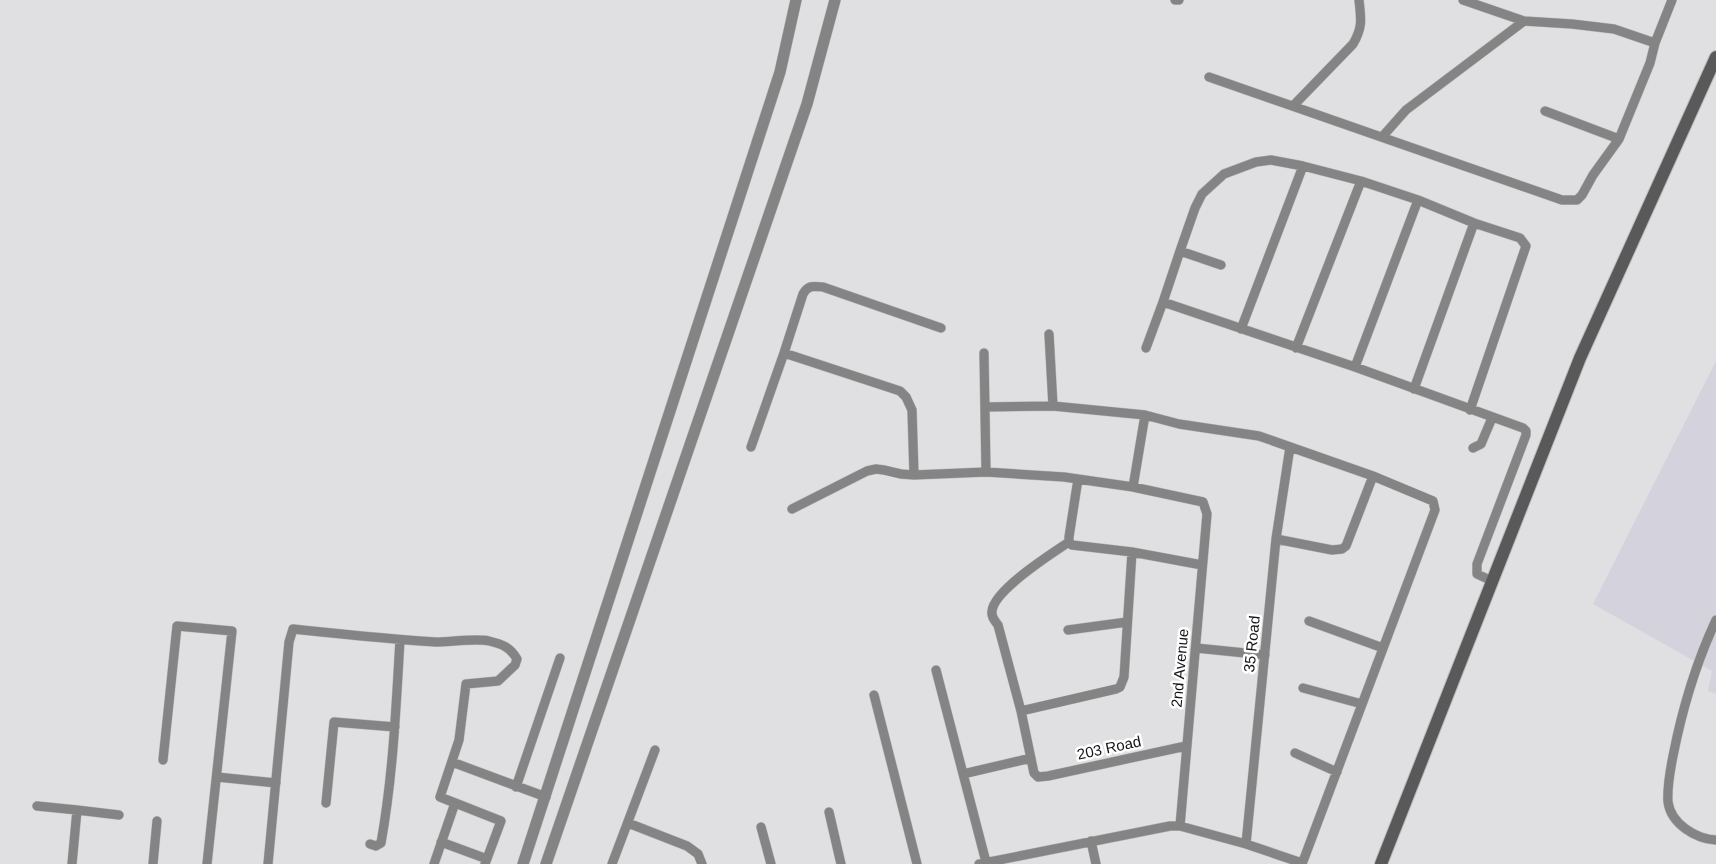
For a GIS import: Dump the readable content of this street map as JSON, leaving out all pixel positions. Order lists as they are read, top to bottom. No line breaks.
{"streets":{"street":["35 Road","2nd Avenue","203 Road"]},"crossings":[["2nd Avenue","203 Road"]]}
